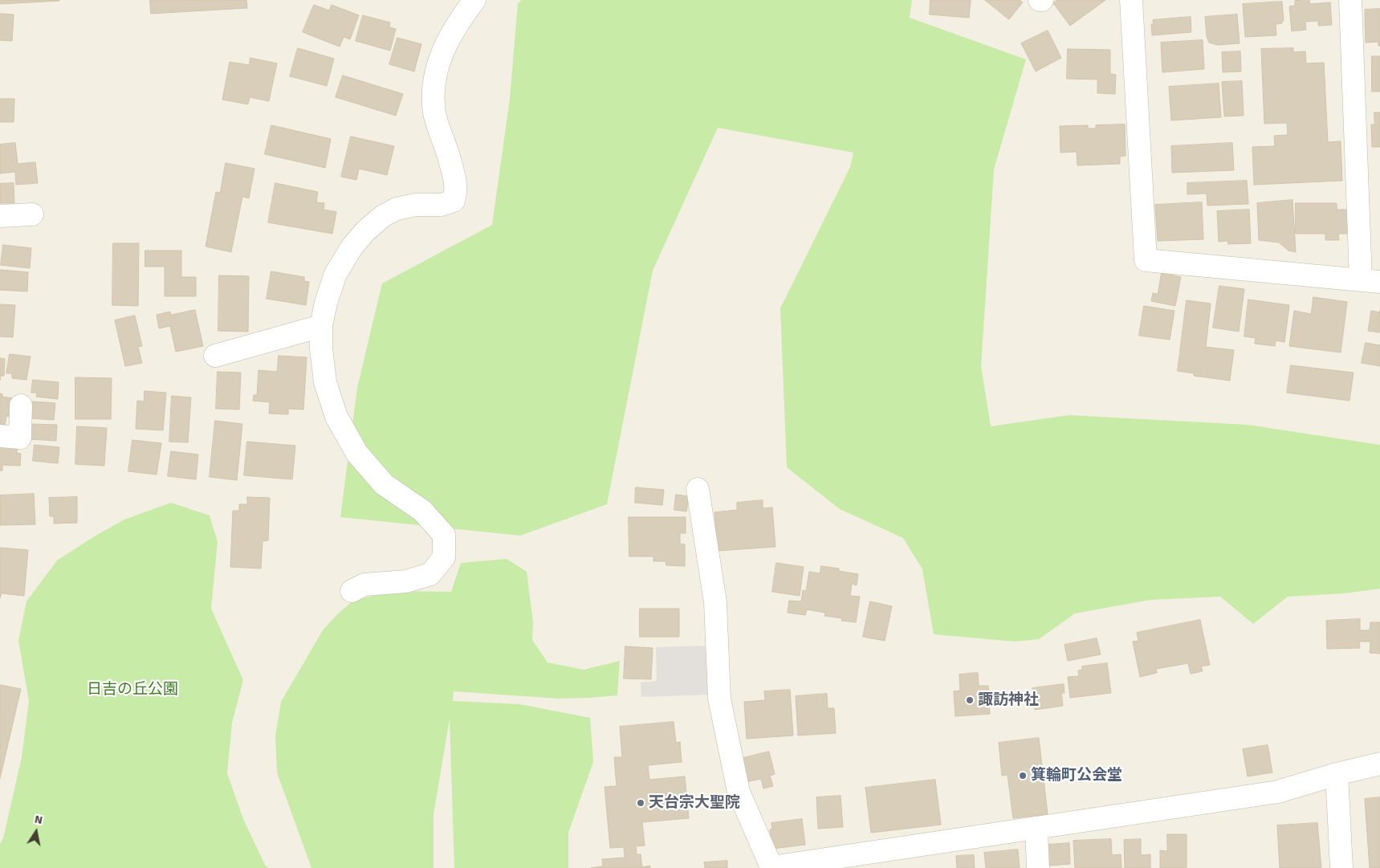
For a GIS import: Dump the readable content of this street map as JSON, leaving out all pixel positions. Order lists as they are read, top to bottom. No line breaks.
{"parks":["日吉の丘公園"],"places":["諏訪神社","箕輪町公会堂","天台宗大聖院"],"north":"top"}
